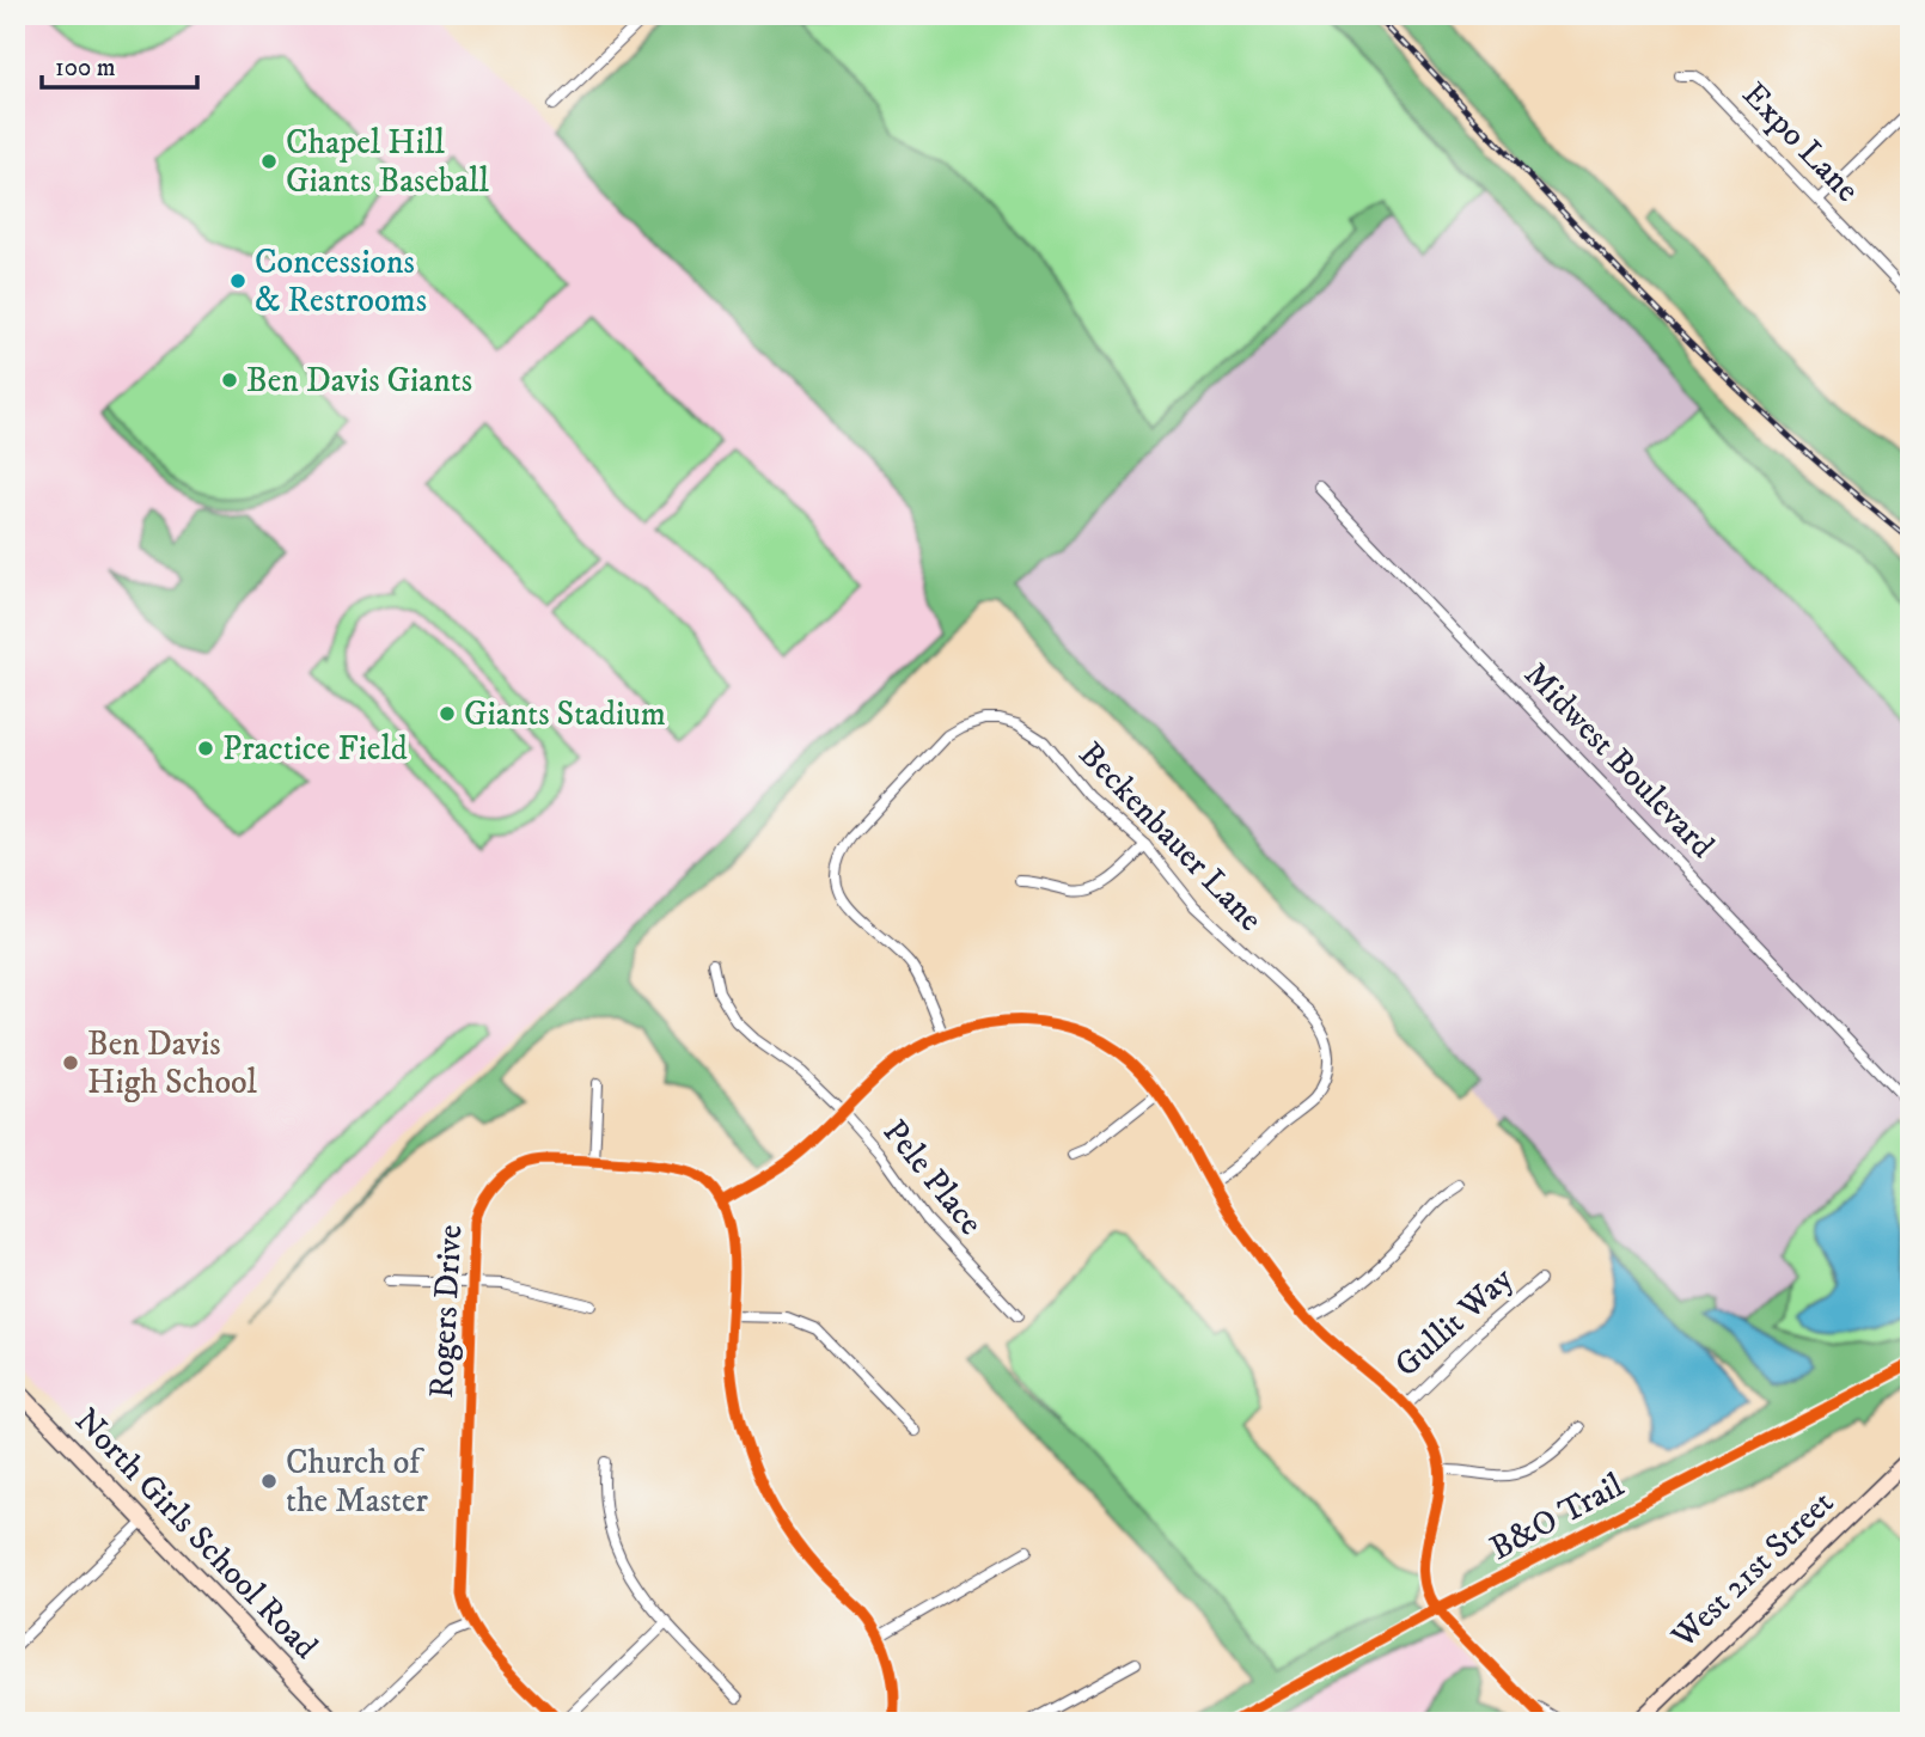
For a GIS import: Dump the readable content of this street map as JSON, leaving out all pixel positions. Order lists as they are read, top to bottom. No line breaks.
{"streets":{"main road":["North Girls School Road","West 21st Street"],"street":["Expo Lane","Midwest Boulevard","Beckenbauer Lane","Pele Place","Rogers Drive","Gullit Way"],"cycle path":["B&O Trail"]},"places":["Chapel Hill Giants Baseball","Concessions & Restrooms","Ben Davis Giants","Giants Stadium","Practice Field","Ben Davis High School","Church of the Master"],"scale_bar":"100 m"}
